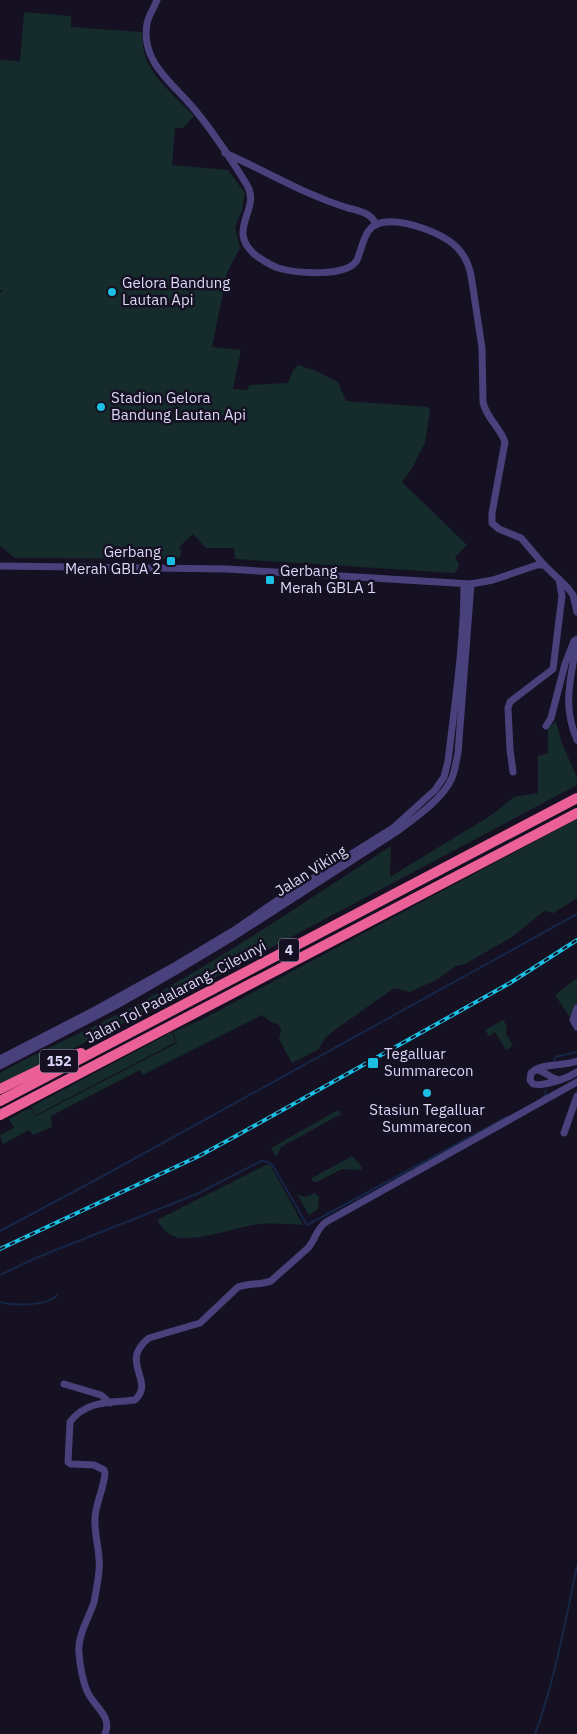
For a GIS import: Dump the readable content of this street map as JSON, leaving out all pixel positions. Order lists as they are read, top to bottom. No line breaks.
{"streets":{"highway":["4","Jalan Tol Padalarang–Cileunyi","152"],"street":["Jalan Viking"]},"crossings":[["Jalan Tol Padalarang–Cileunyi","152"]],"places":{"other":["Gelora Bandung Lautan Api","Stadion Gelora Bandung Lautan Api","Stasiun Tegalluar Summarecon"],"transit":["Gerbang Merah GBLA 2","Gerbang Merah GBLA 1","Tegalluar Summarecon"]}}
